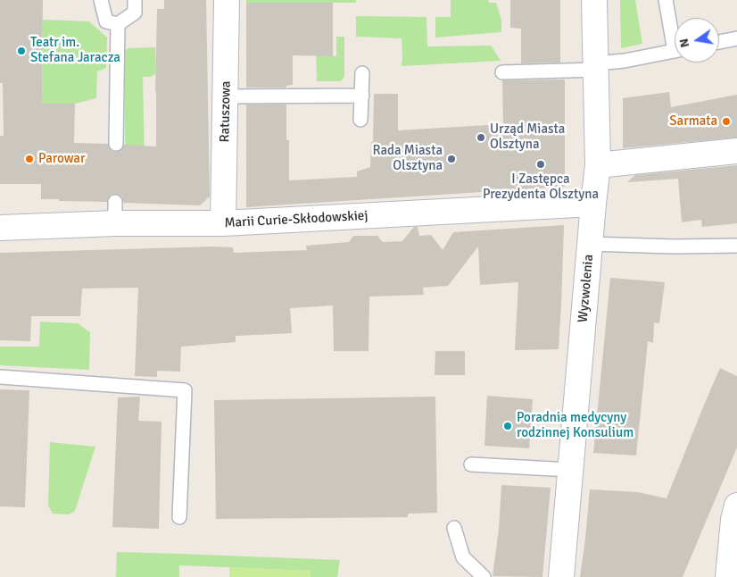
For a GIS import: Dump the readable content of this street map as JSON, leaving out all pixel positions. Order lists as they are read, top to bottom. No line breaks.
{"streets":{"street":["Ratuszowa","Marii Curie-Skłodowskiej","Wyzwolenia"]},"crossings":[["Ratuszowa","Marii Curie-Skłodowskiej"],["Marii Curie-Skłodowskiej","Wyzwolenia"]],"places":["Teatr im. Stefana Jaracza","Sarmata","Urząd Miasta Olsztyna","Parowar","Rada Miasta Olsztyna","I Zastępca Prezydenta Olsztyna","Poradnia medycyny rodzinnej Konsulium"],"north":"left"}
